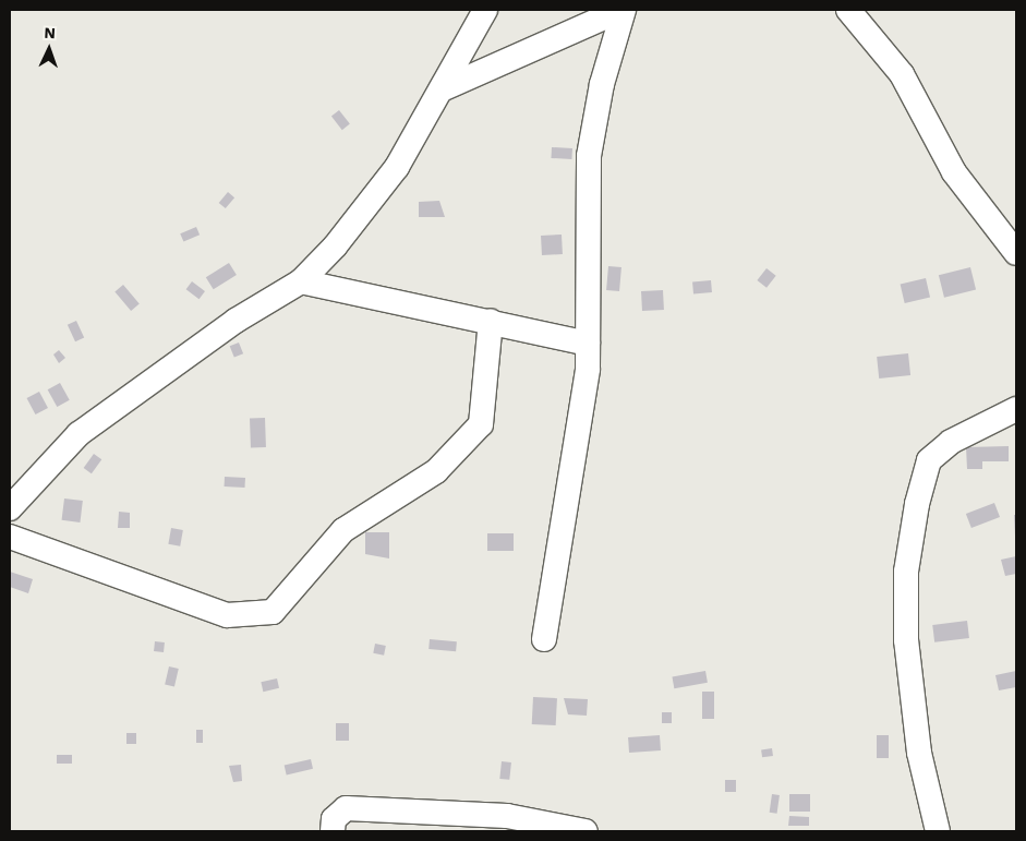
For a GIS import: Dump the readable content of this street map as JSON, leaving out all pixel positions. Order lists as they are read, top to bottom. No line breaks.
{"north":"top"}
